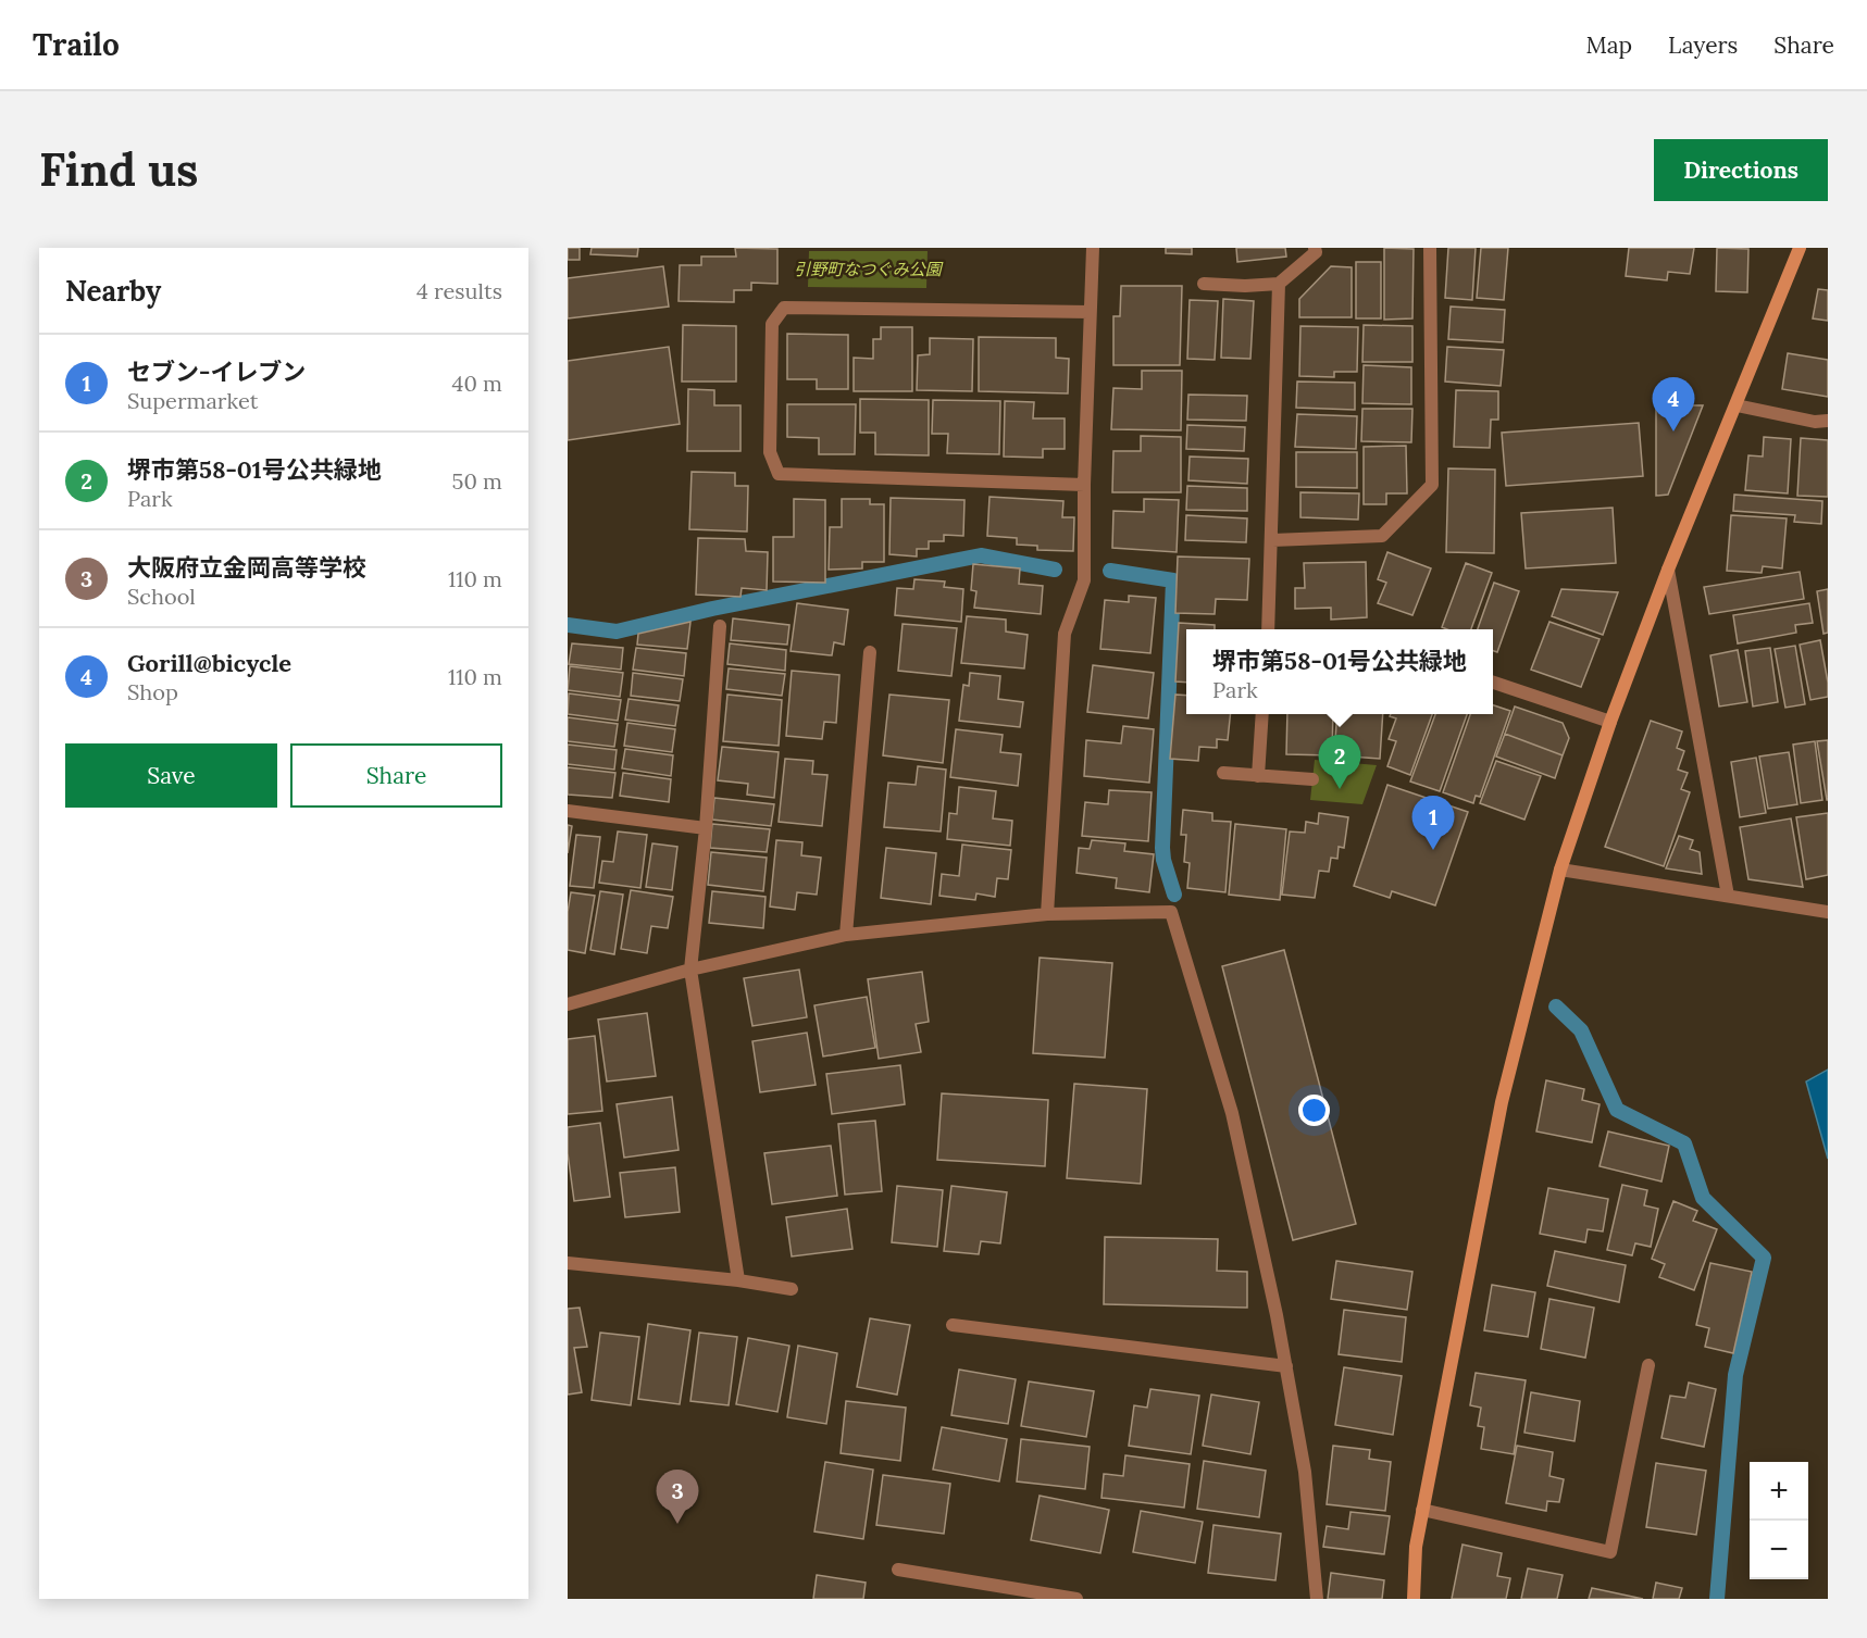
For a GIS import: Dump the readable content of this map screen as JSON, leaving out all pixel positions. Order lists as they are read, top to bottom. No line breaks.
{"parks":["引野町なつぐみ公園"],"page":{"header":"Trailo","nav":["Map","Layers","Share"],"buttons":["Directions",["Save","Share"]],"title":"Find us","heading":["Nearby","4 results"],"list":[{"mark":"1","name":"セブン-イレブン","note":"Supermarket","value":"40 m"},{"mark":"2","name":"堺市第58-01号公共緑地","note":"Park","value":"50 m"},{"mark":"3","name":"大阪府立金岡高等学校","note":"School","value":"110 m"},{"mark":"4","name":"Gorill@bicycle","note":"Shop","value":"110 m"}],"pins":["4","2","1","3"],"popup":["堺市第58-01号公共緑地","Park"],"map_buttons":["+","−"]}}
